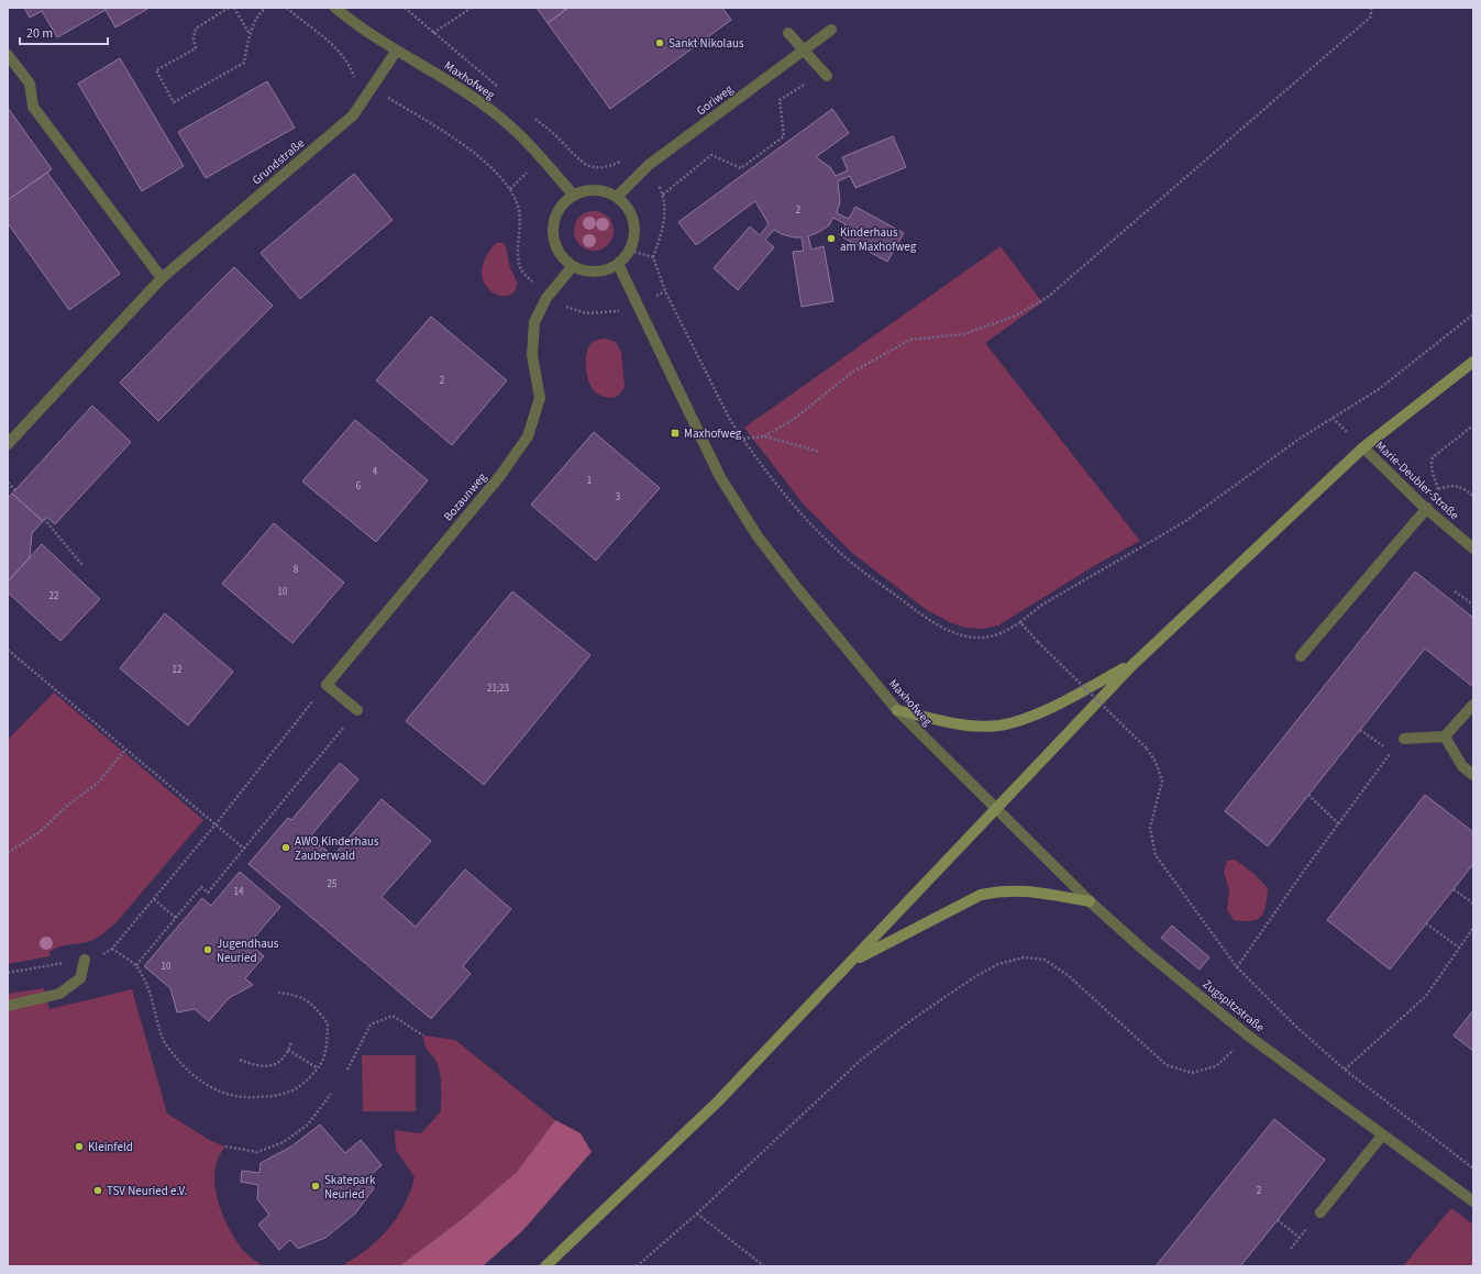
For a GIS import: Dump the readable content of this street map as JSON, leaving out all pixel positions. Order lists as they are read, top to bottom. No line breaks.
{"streets":{"street":["Maxhofweg","Goriweg","Grundstraße","Marie-Deubler-Straße","Bozaunweg","Zugspitzstraße"]},"crossings":[["Maxhofweg","Goriweg"],["Maxhofweg","Grundstraße"],["Maxhofweg","Bozaunweg"],["Maxhofweg","Zugspitzstraße"],["Goriweg","Bozaunweg"]],"places":{"other":["Sankt Nikolaus","Kinderhaus am Maxhofweg","AWO Kinderhaus Zauberwald","Jugendhaus Neuried","Kleinfeld","Skatepark Neuried","TSV Neuried e.V."],"transit":["Maxhofweg"]},"house_numbers":["2","2","4","1","6","3","8","10","22","12","21;23","25","14","10","2"],"scale_bar":"20 m"}
